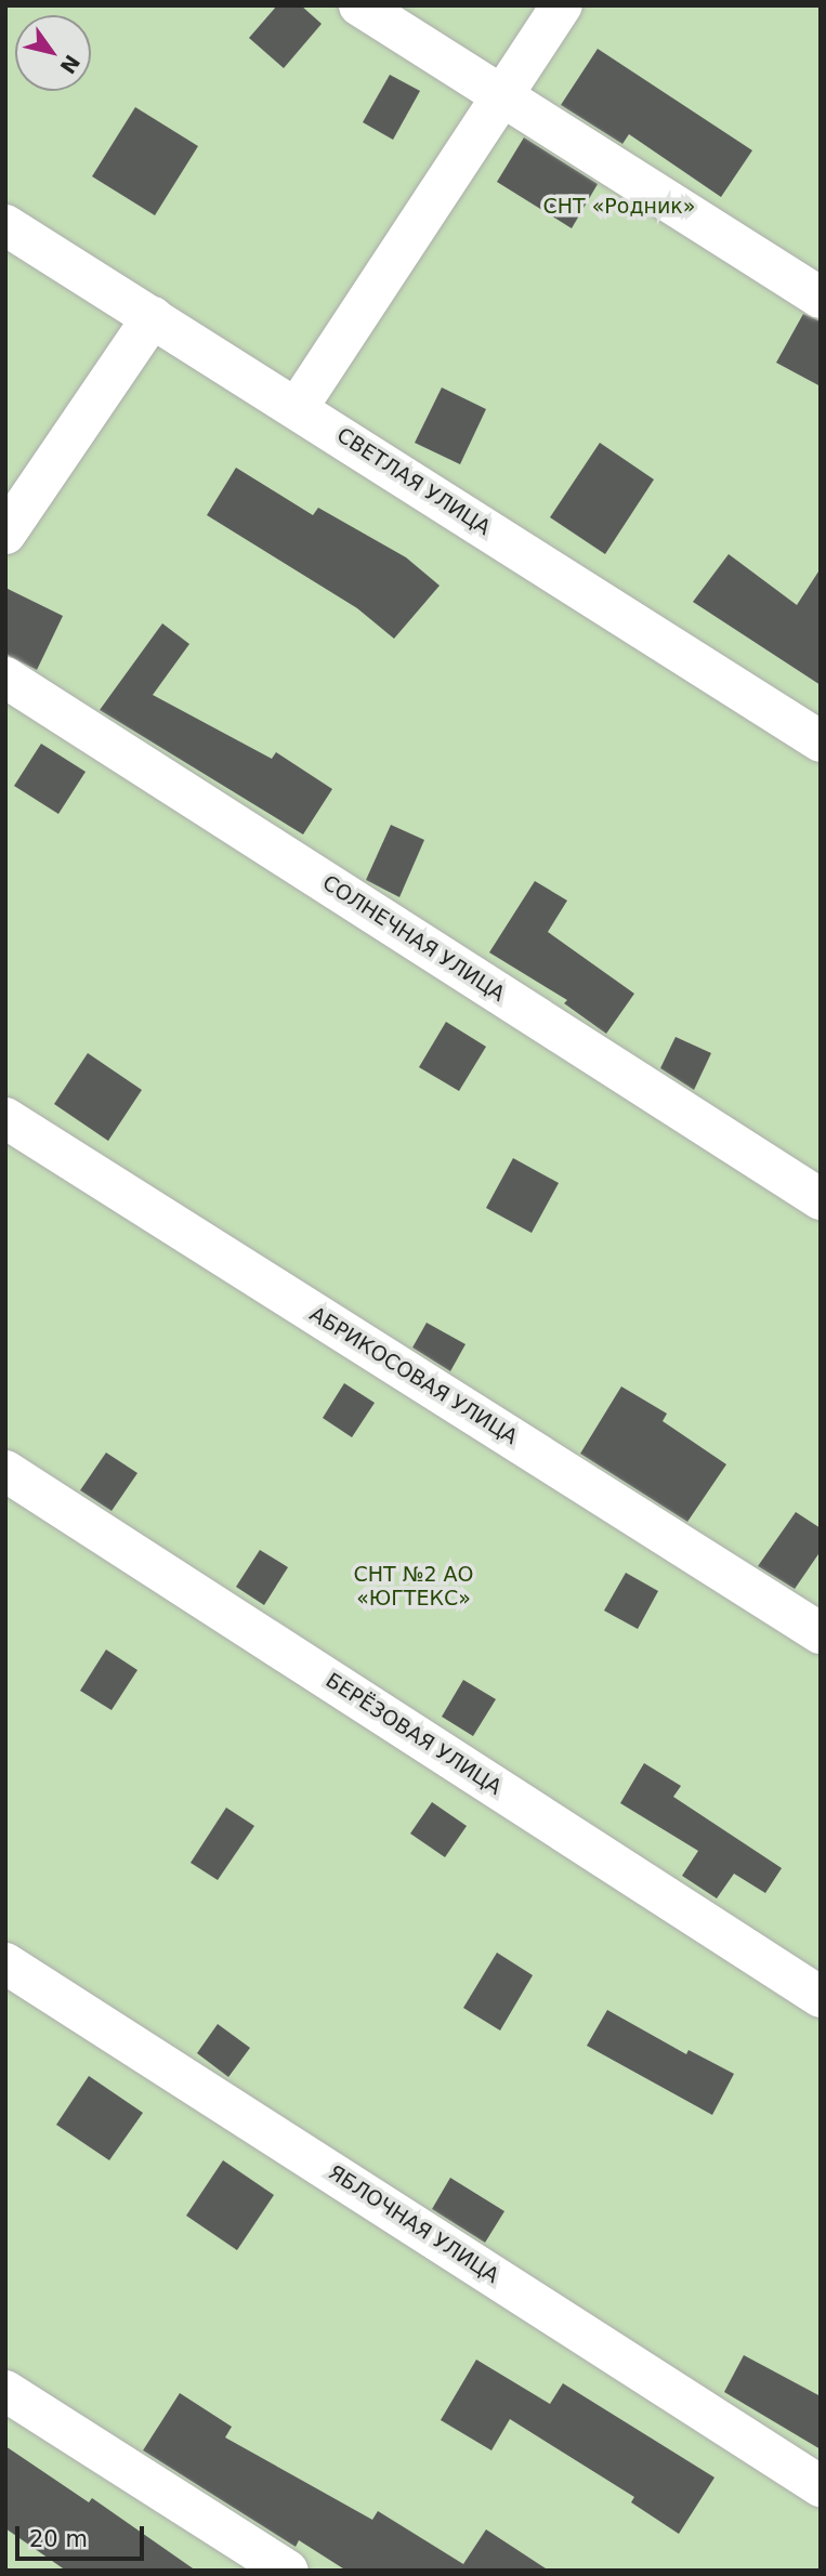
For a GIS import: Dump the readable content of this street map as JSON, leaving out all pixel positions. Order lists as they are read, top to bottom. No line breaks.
{"streets":{"street":["СВЕТЛАЯ УЛИЦА","СОЛНЕЧНАЯ УЛИЦА","АБРИКОСОВАЯ УЛИЦА","БЕРЁЗОВАЯ УЛИЦА","ЯБЛОЧНАЯ УЛИЦА"]},"parks":["СНТ «Родник»","СНТ №2 АО «ЮГТЕКС»"],"scale_bar":"20 m","north":"bottom right"}
